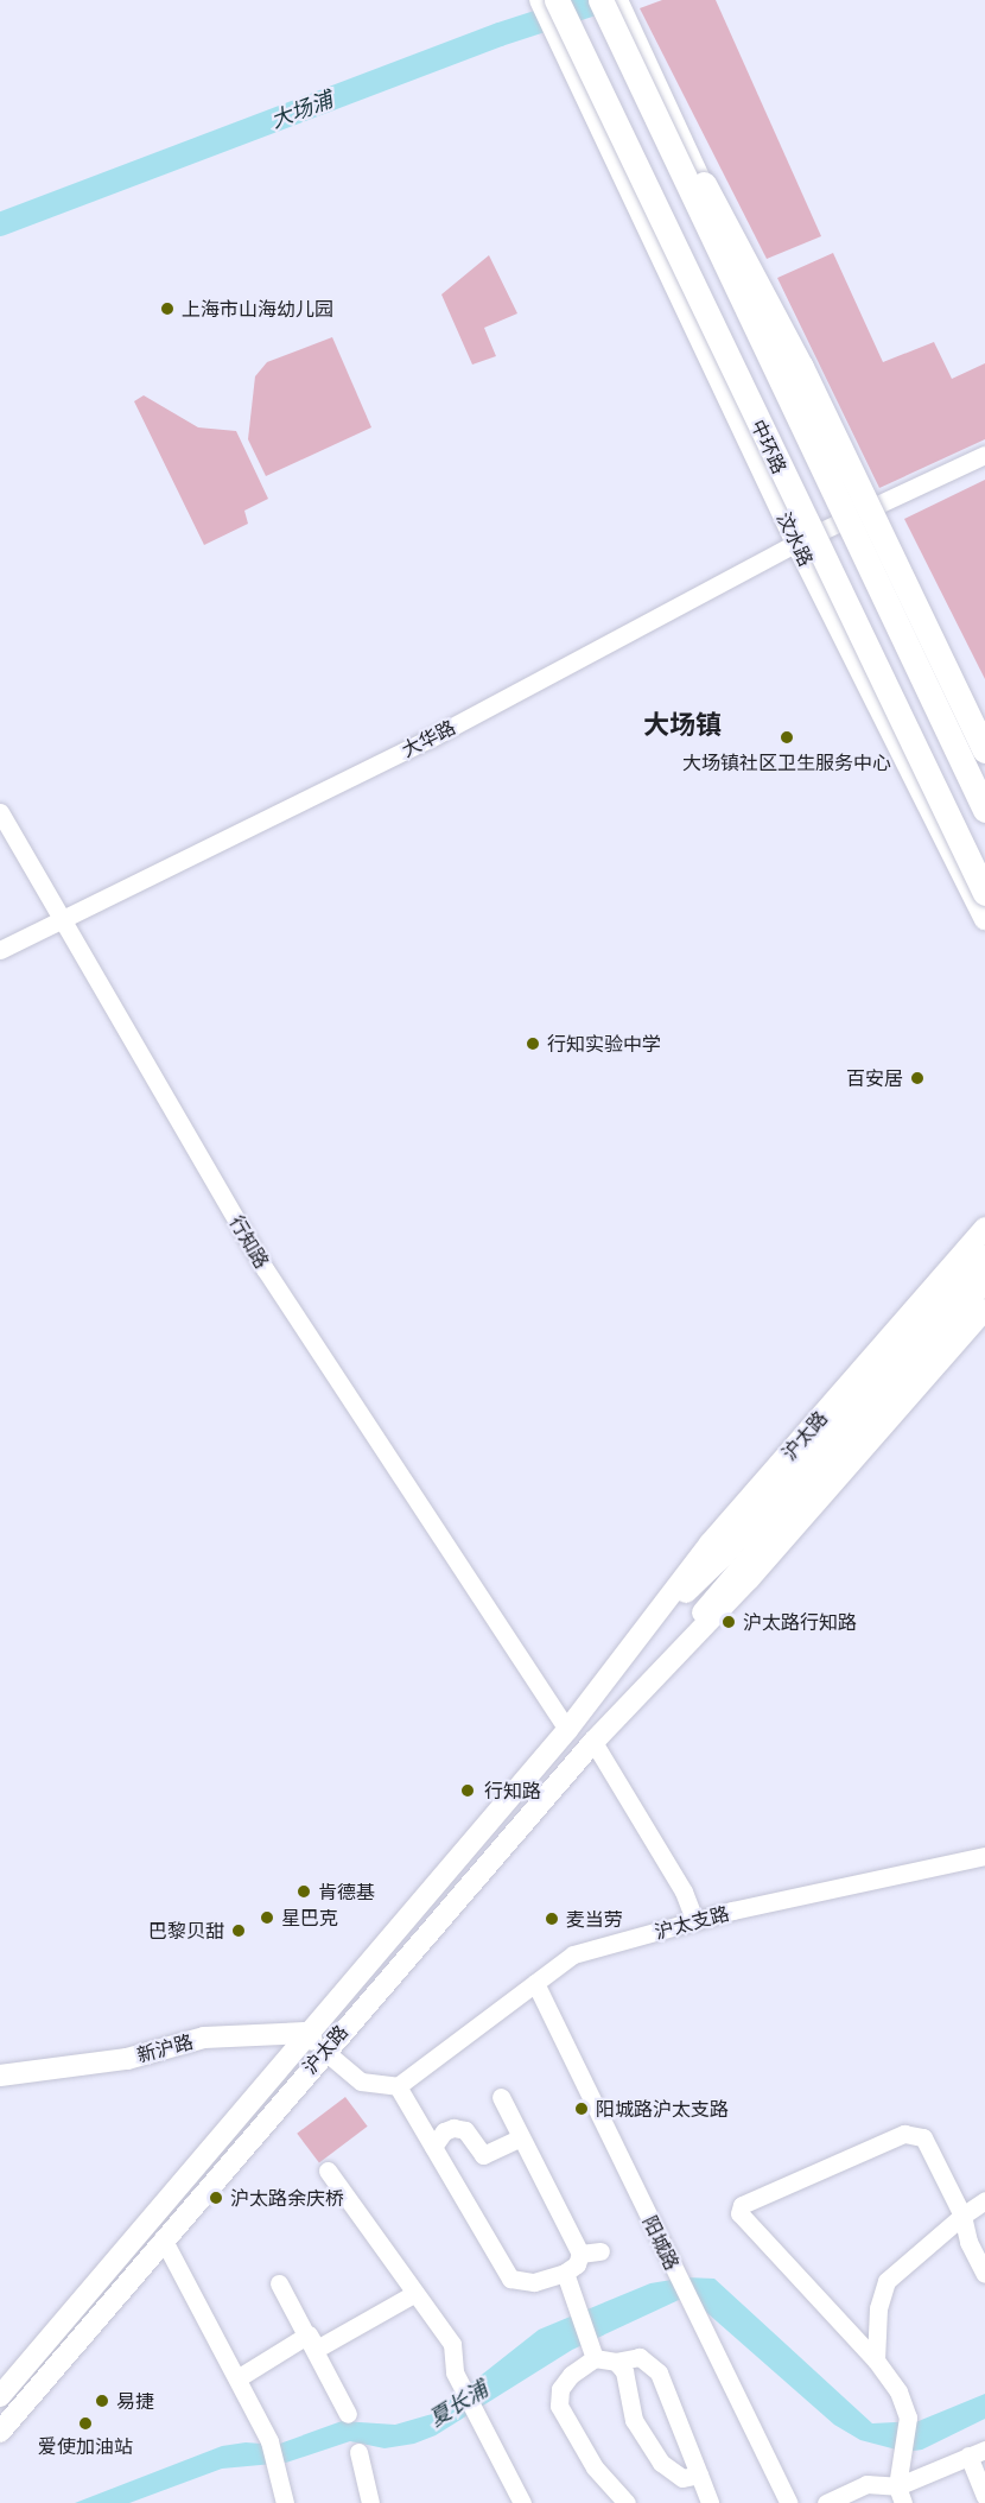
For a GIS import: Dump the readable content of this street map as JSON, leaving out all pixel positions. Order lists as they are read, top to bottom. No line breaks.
{"streets":{"highway":["中环路"],"main road":["汶水路","沪太路","新沪路"],"street":["大华路","行知路","沪太支路","阳城路"]},"crossings":[["汶水路","大华路"],["大华路","行知路"],["行知路","沪太路"],["沪太路","新沪路"],["沪太支路","阳城路"]],"districts":["大场镇"],"water":["大场浦","夏长浦"],"places":["上海市山海幼儿园","大场镇社区卫生服务中心","行知实验中学","百安居","沪太路行知路","行知路","肯德基","星巴克","麦当劳","巴黎贝甜","阳城路沪太支路","沪太路余庆桥","易捷","爱使加油站"]}
